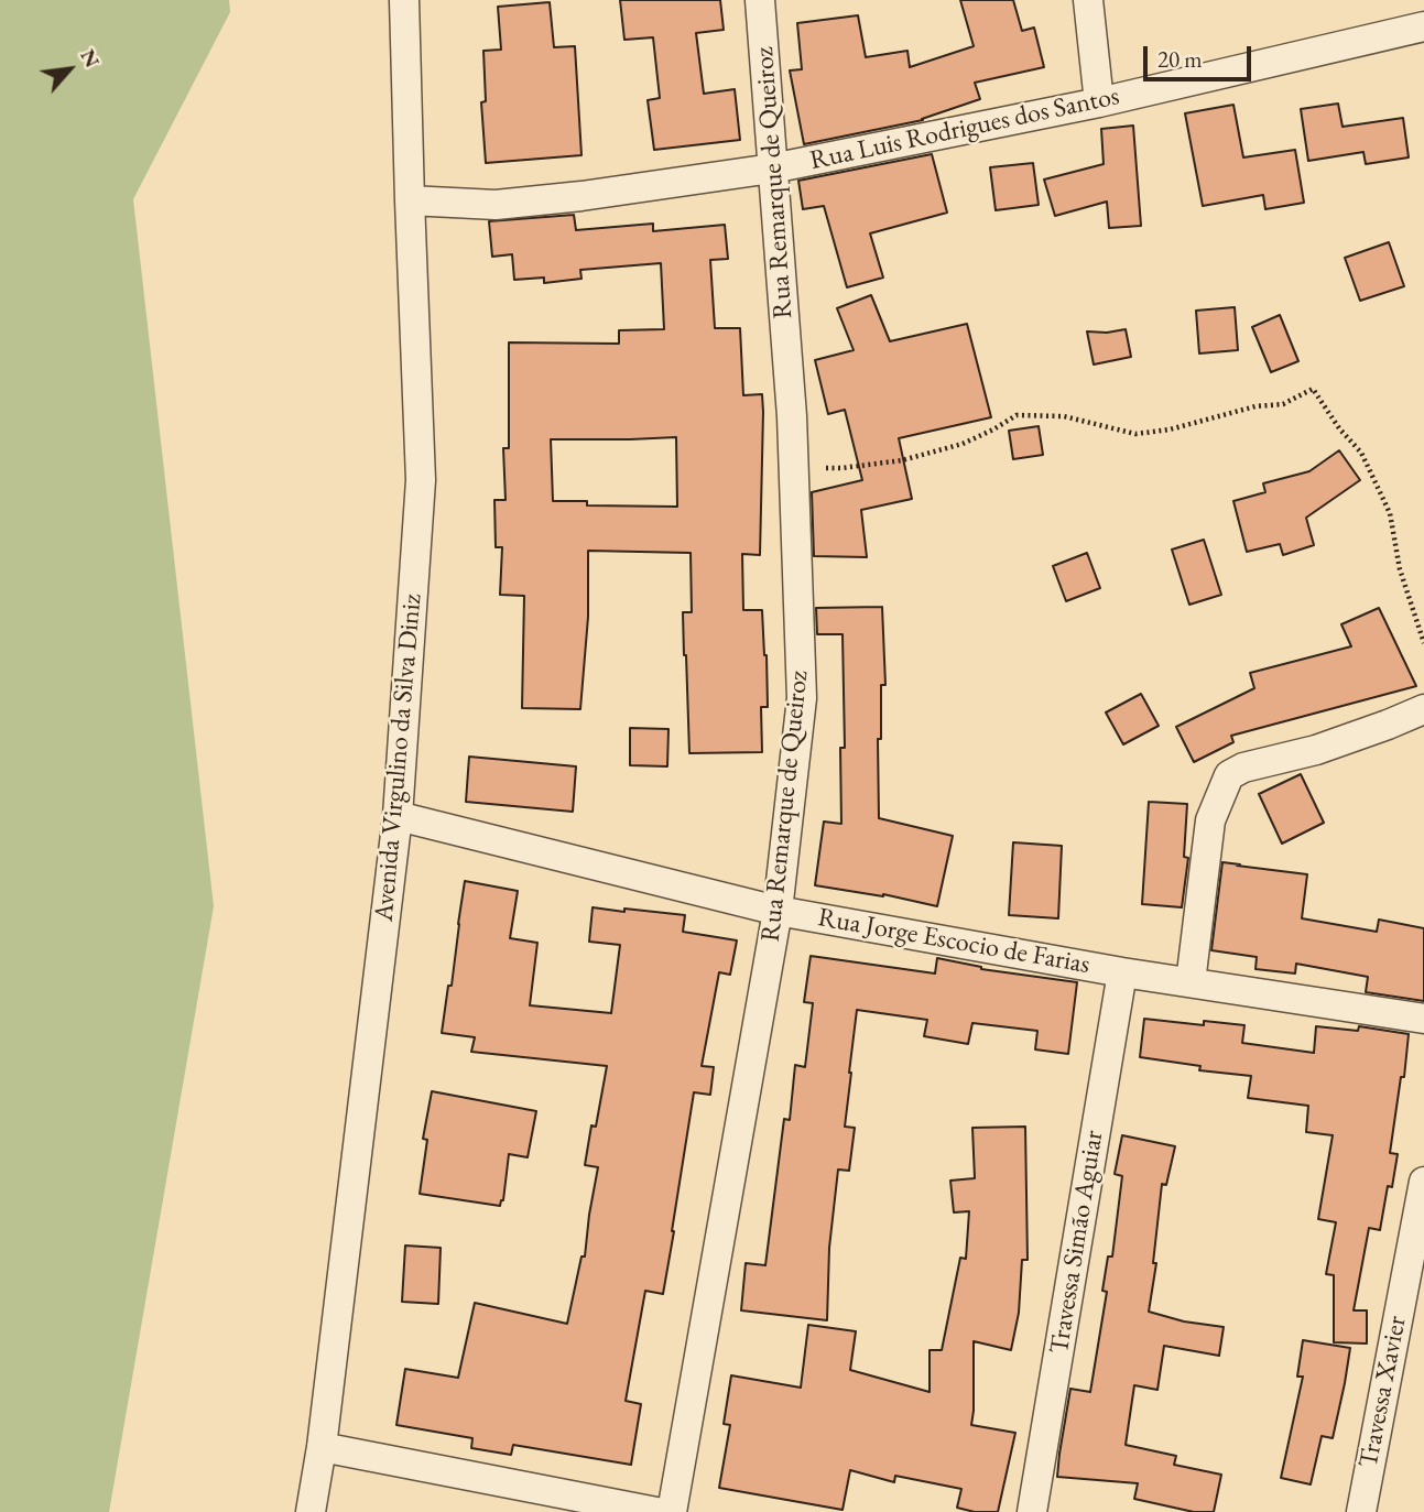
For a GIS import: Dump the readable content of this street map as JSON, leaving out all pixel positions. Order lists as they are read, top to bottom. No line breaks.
{"streets":{"street":["Rua Luis Rodrigues dos Santos","Rua Remarque de Queiroz","Avenida Virgulino da Silva Diniz","Rua Jorge Escocio de Farias","Travessa Simão Aguiar","Travessa Xavier"]},"crossings":[["Rua Luis Rodrigues dos Santos","Rua Remarque de Queiroz"],["Rua Luis Rodrigues dos Santos","Avenida Virgulino da Silva Diniz"],["Rua Remarque de Queiroz","Rua Jorge Escocio de Farias"],["Avenida Virgulino da Silva Diniz","Rua Jorge Escocio de Farias"],["Rua Jorge Escocio de Farias","Travessa Simão Aguiar"]],"scale_bar":"20 m","north":"top right"}
